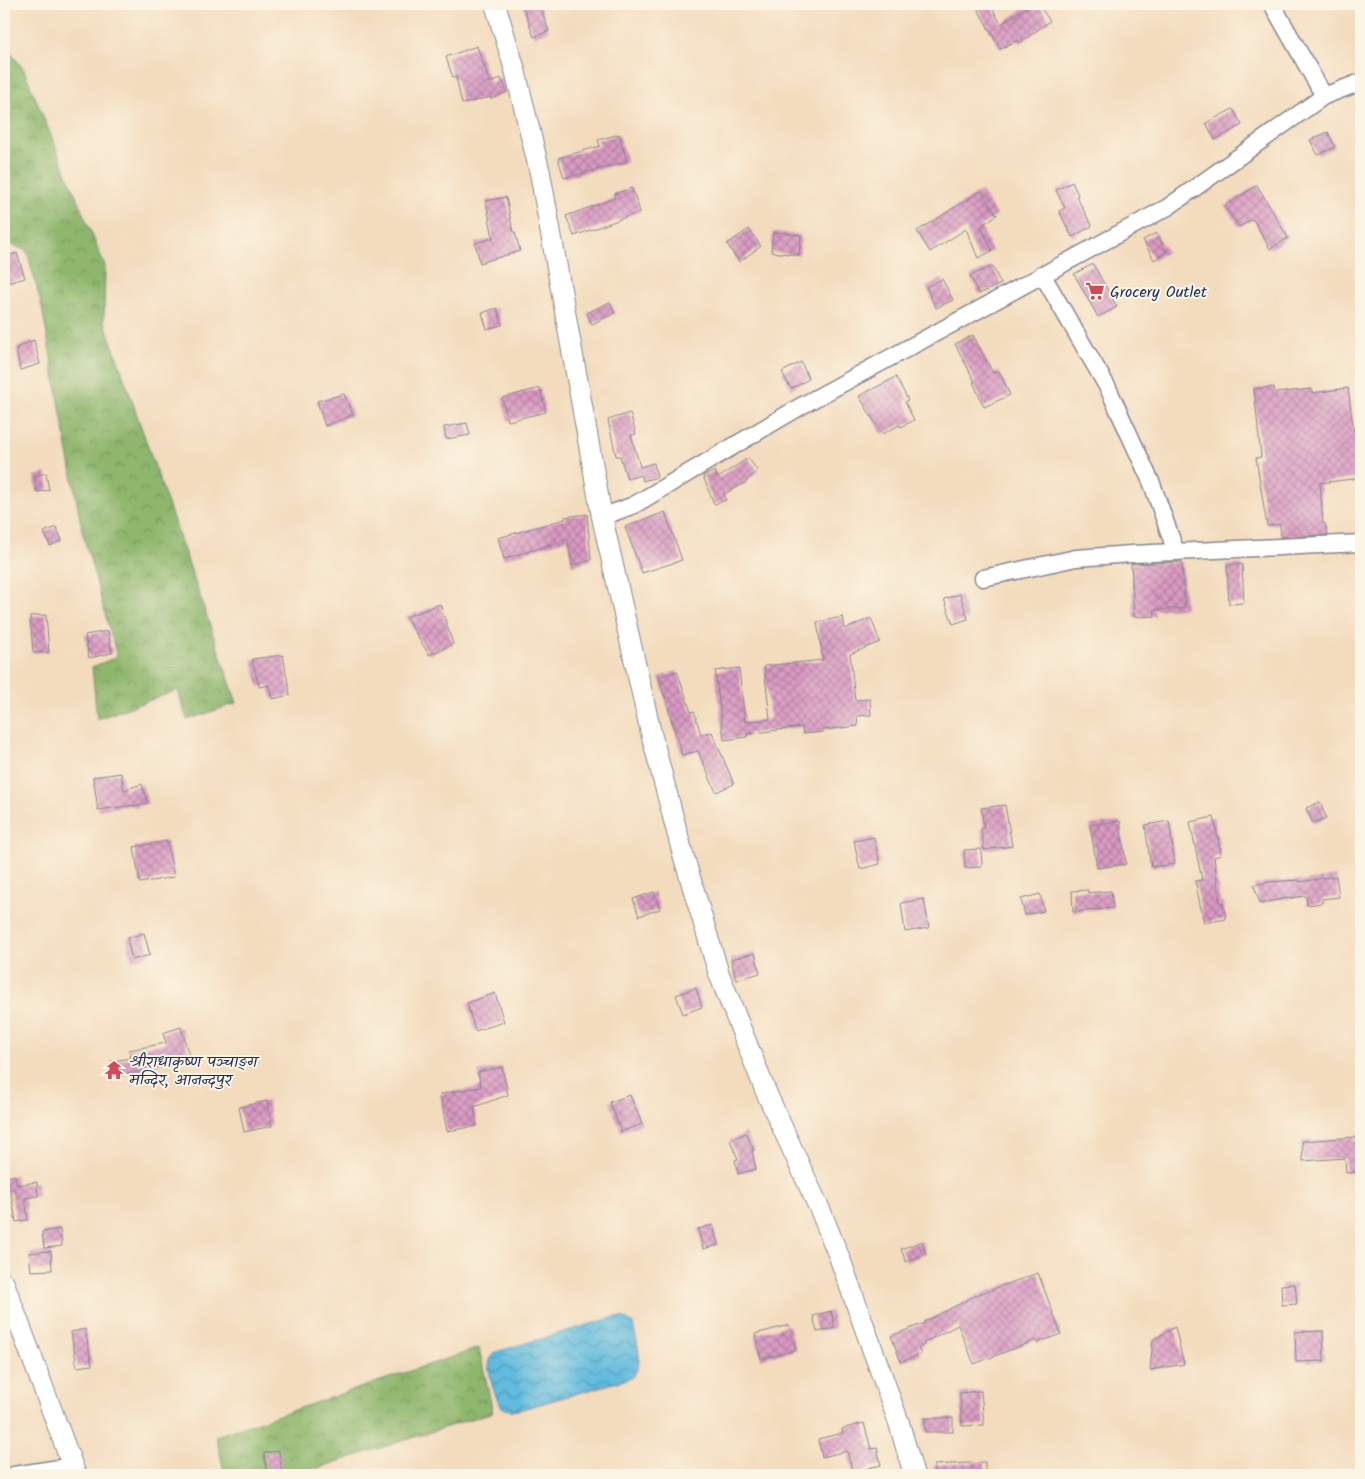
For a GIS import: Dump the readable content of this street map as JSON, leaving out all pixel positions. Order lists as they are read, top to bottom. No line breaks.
{"places":{"supermarket":["Grocery Outlet"],"temple":["श्रीराधाकृष्ण पञ्चाङ्ग मन्दिर, आनन्दपुर"]}}
